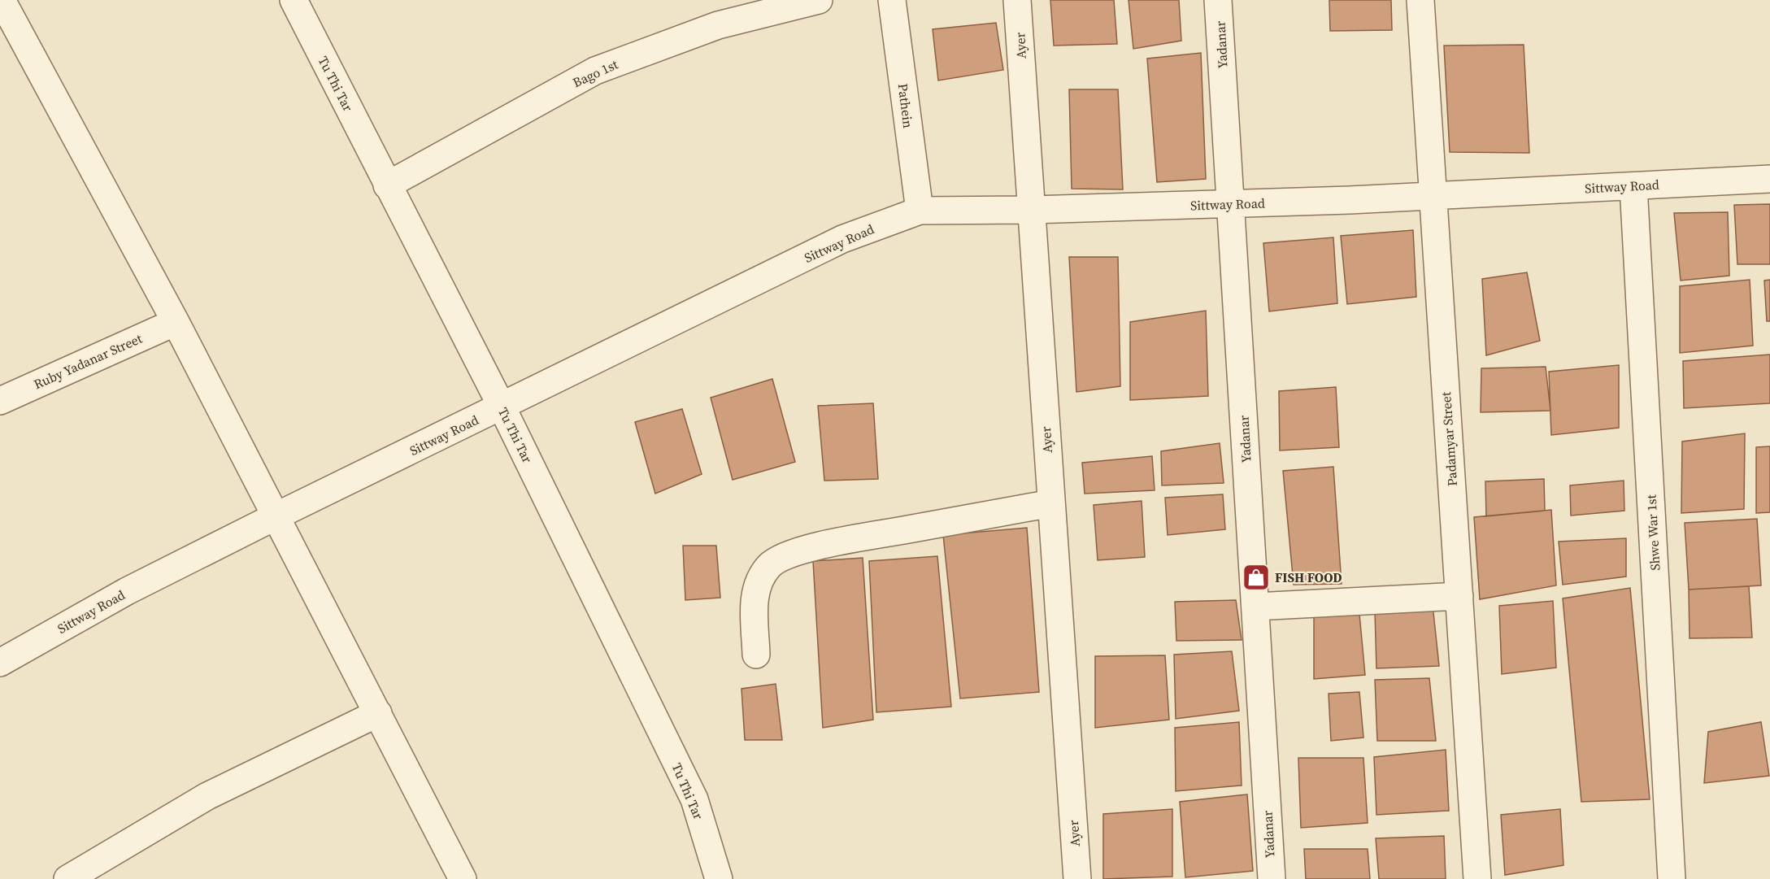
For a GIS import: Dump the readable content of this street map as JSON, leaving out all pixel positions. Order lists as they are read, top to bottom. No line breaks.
{"streets":{"street":["Yadanar","Ayer","Bago 1st","Tu Thi Tar","Pathein","Sittway Road","Ruby Yadanar Street","Padamyar Street","Shwe War 1st"]},"crossings":[["Yadanar","Sittway Road"],["Ayer","Sittway Road"],["Bago 1st","Tu Thi Tar"],["Tu Thi Tar","Sittway Road"],["Pathein","Sittway Road"],["Sittway Road","Padamyar Street"],["Sittway Road","Shwe War 1st"]],"places":{"shop":["FISH FOOD"]}}
